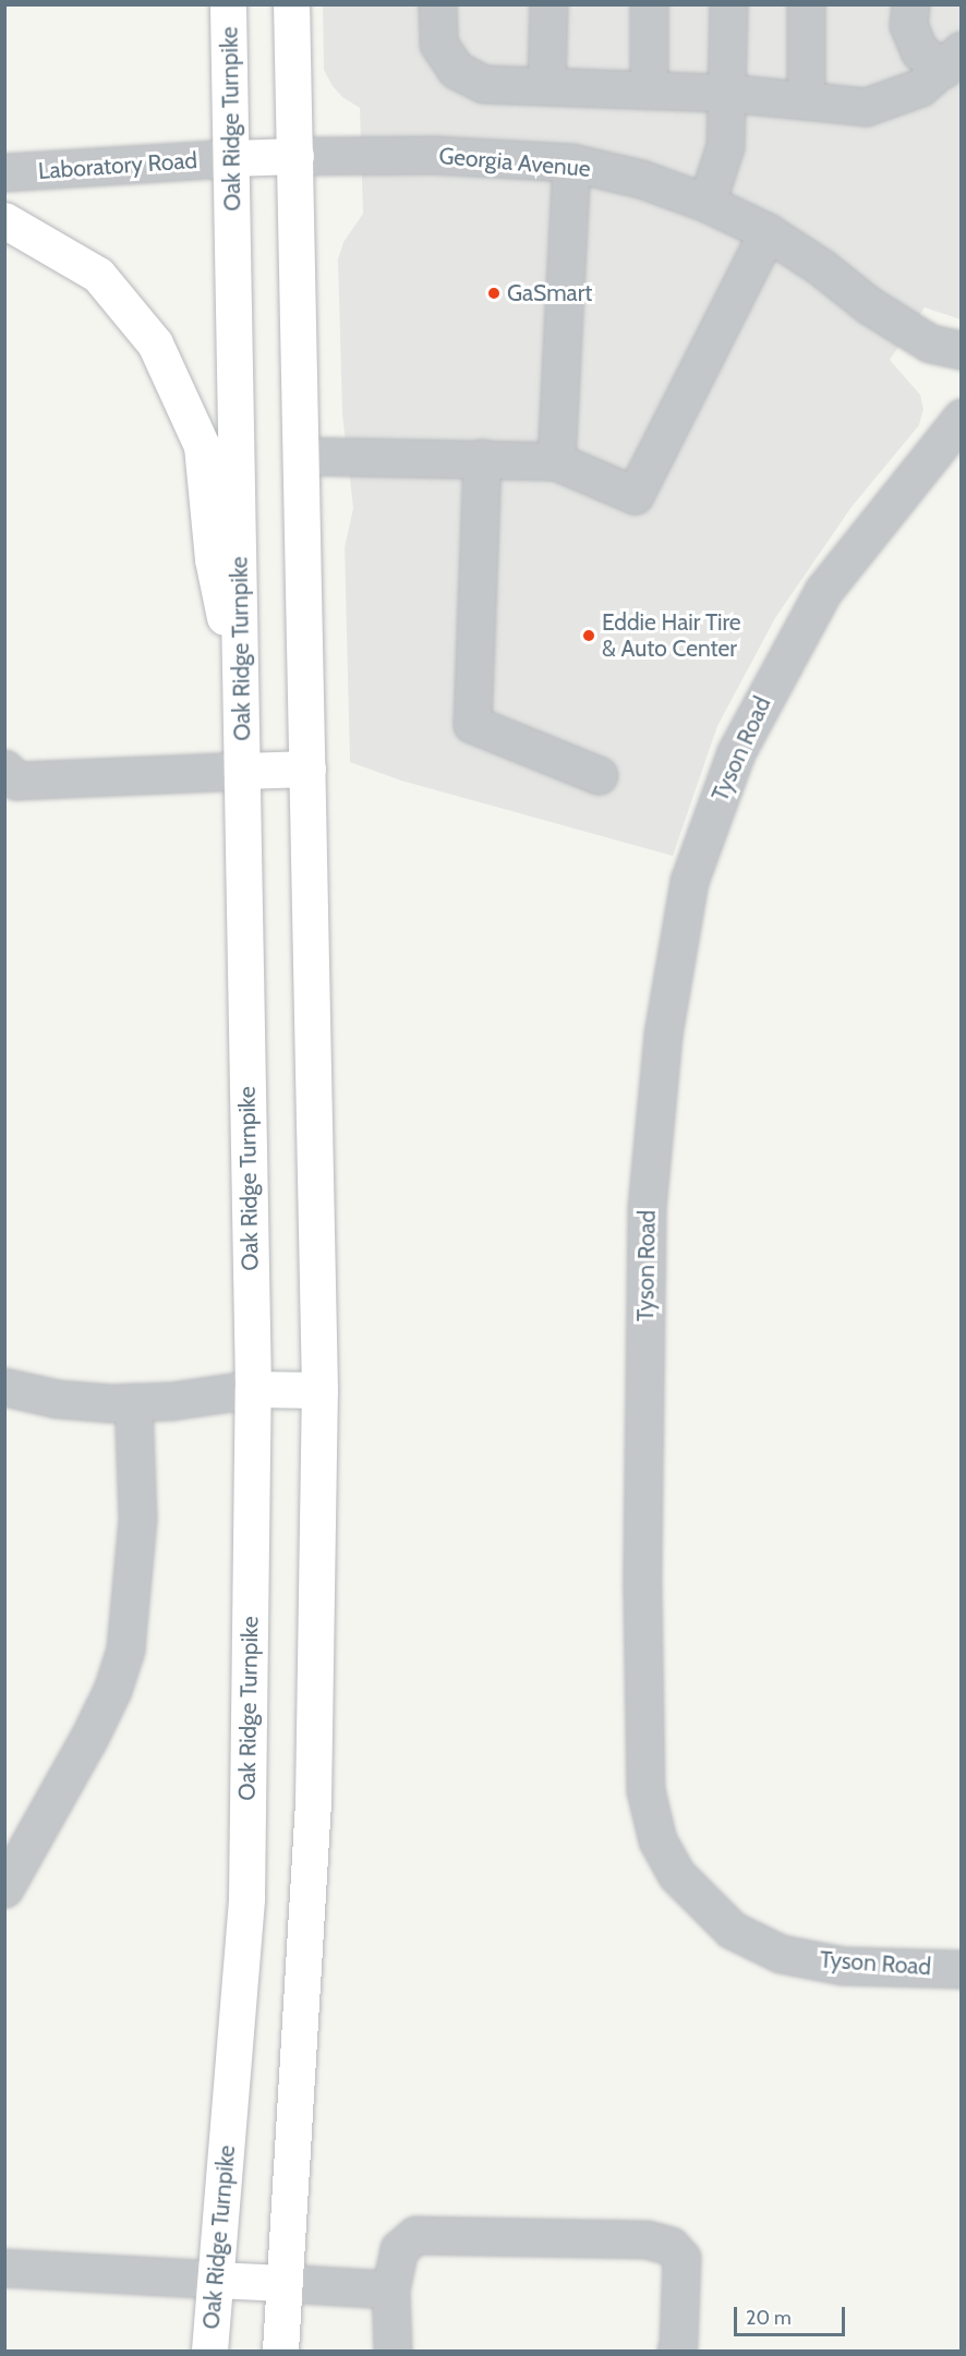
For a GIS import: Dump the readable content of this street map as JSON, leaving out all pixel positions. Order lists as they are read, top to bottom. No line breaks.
{"streets":{"highway":["Oak Ridge Turnpike"],"street":["Georgia Avenue","Laboratory Road","Tyson Road"]},"crossings":[["Oak Ridge Turnpike","Laboratory Road"]],"places":["GaSmart","Eddie Hair Tire & Auto Center"],"scale_bar":"20 m"}
